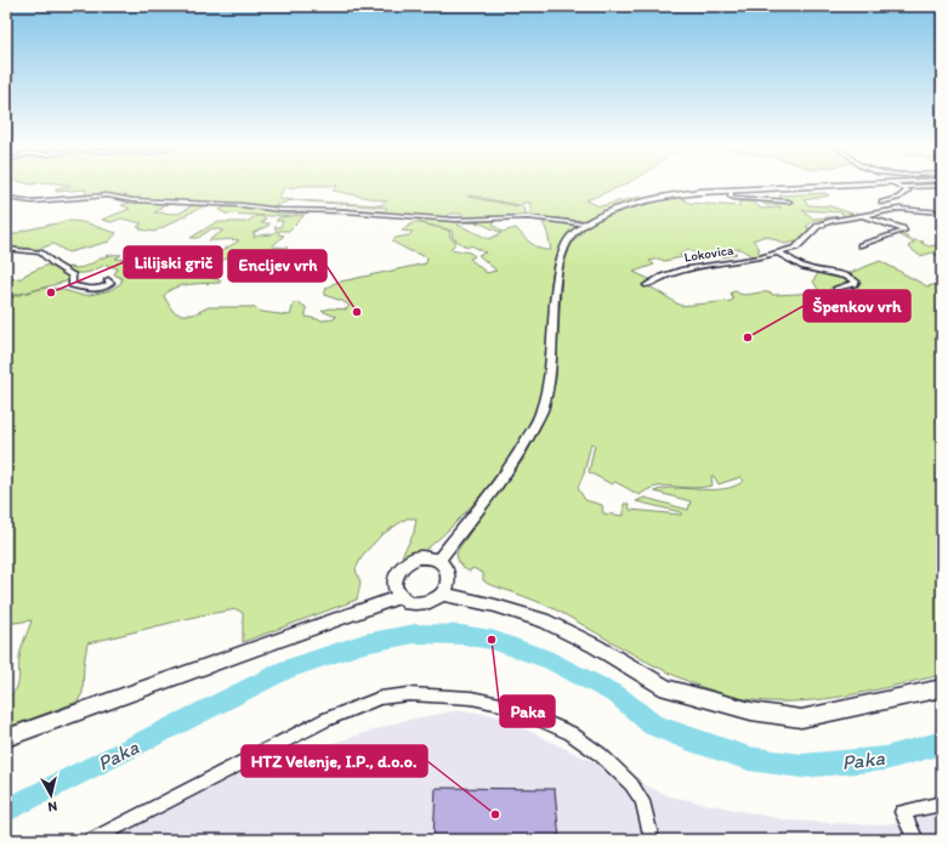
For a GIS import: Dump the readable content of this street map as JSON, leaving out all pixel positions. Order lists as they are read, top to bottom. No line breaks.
{"streets":{"street":["Lokovica"]},"water":["Paka"],"places":["Lilijski grič","Encljev vrh","Špenkov vrh","Paka","HTZ Velenje, I.P., d.o.o."],"north":"bottom"}
